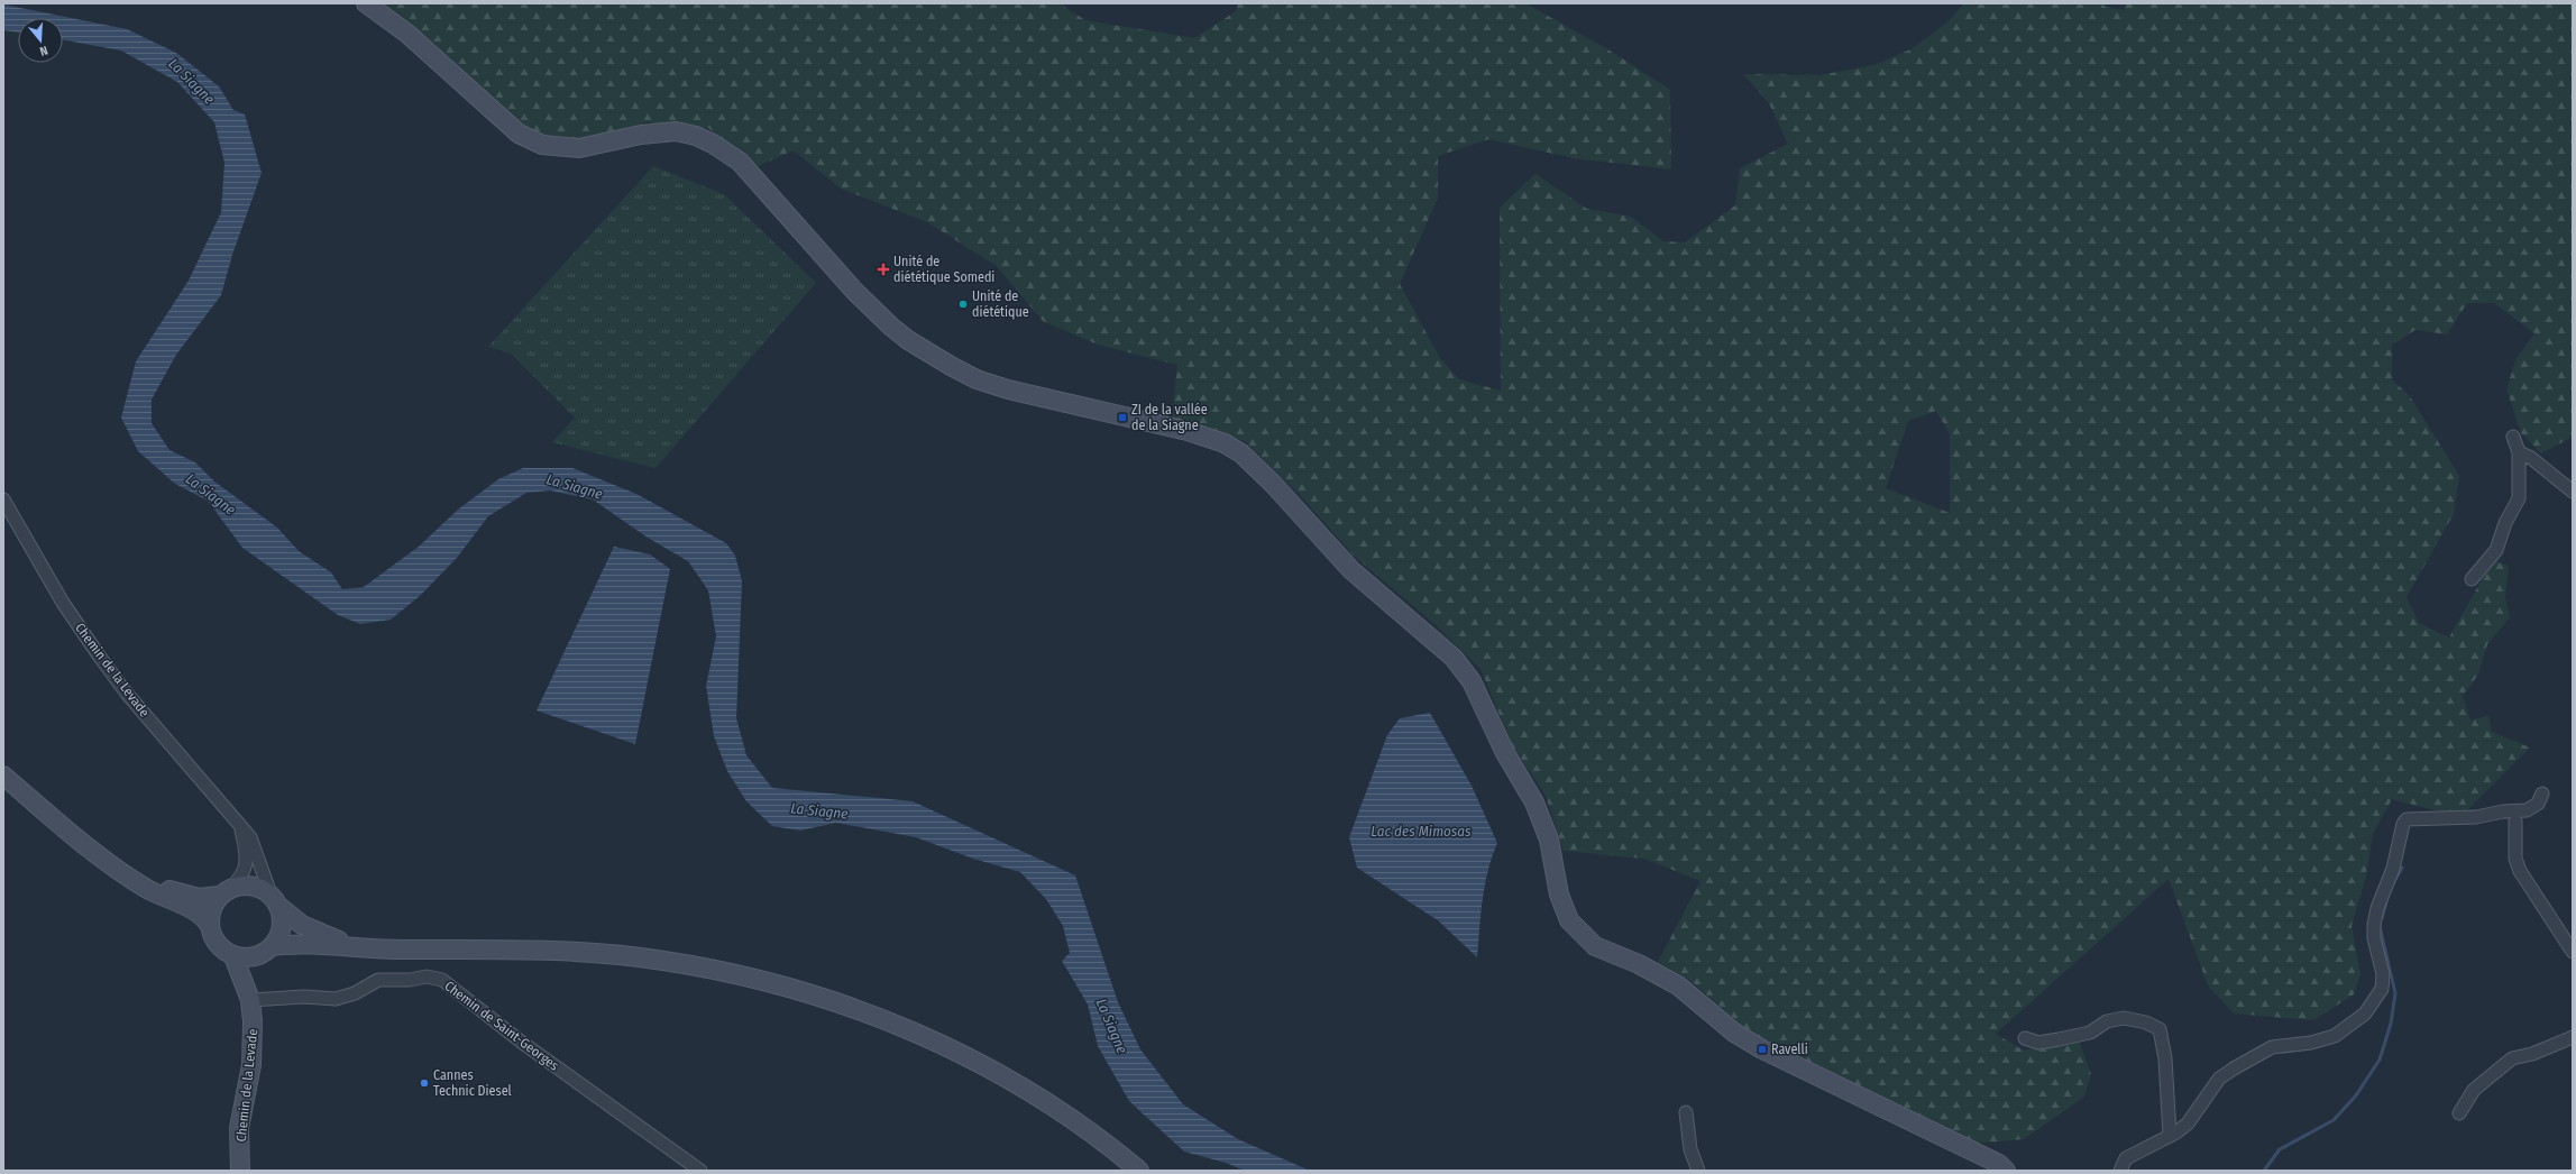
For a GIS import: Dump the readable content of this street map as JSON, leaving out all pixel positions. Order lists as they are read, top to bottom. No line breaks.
{"streets":{"main road":["Chemin de la Levade"],"street":["Chemin de Saint-Georges"]},"crossings":[["Chemin de la Levade","Chemin de Saint-Georges"]],"water":["La Siagne","Lac des Mimosas"],"places":{"health":["Unité de diététique Somedi"],"other":["Unité de diététique","Cannes Technic Diesel"],"transit":["ZI de la vallée de la Siagne","Ravelli"]},"north":"bottom"}
